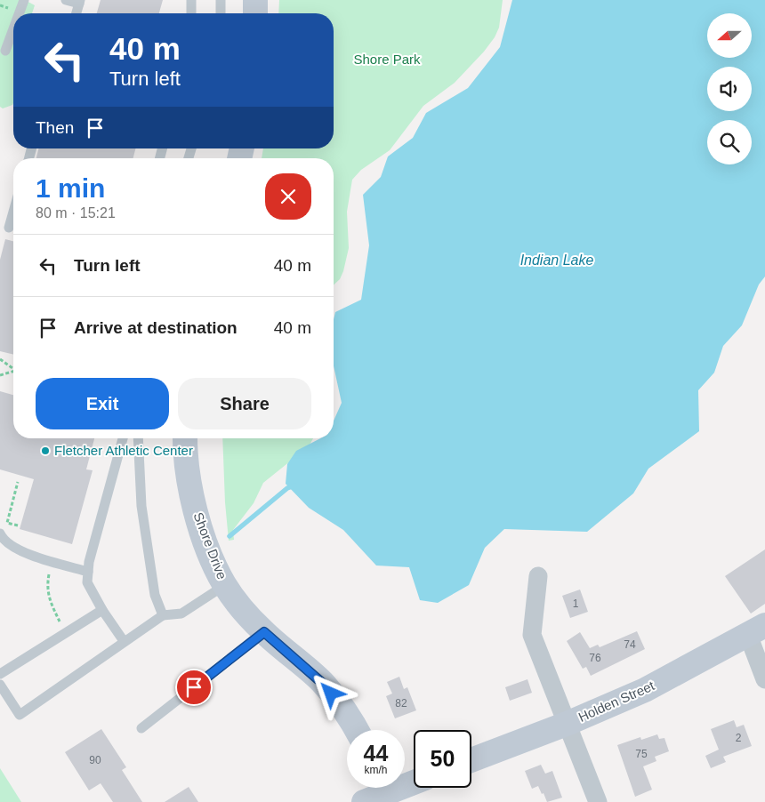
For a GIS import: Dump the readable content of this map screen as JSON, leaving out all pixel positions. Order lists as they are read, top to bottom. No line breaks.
{"streets":{"main road":["Shore Drive","Holden Street"]},"water":["Indian Lake"],"parks":["Shore Park"],"places":["Fletcher Athletic Center"],"house_numbers":["1","74","76","82","2","75","90"],"north":"left","page":{"turn":["40 m","Turn left"],"then":"Then","heading":["1 min","80 m · 15:21"],"list":[{"name":"Turn left","value":"40 m"},{"name":"Arrive at destination","value":"40 m"}],"buttons":["Exit","Share"],"speed":"44 km/h","limit":"50"}}
